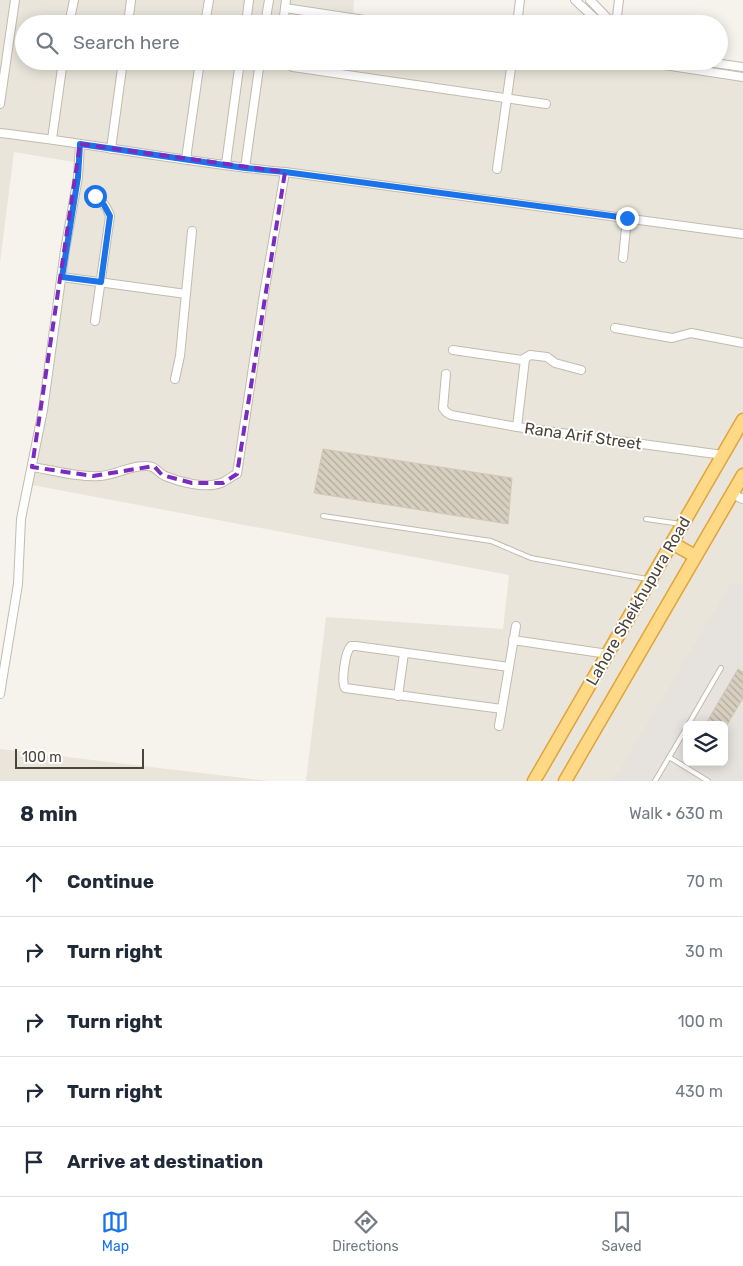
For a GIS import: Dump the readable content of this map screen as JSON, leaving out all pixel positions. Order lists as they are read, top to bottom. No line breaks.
{"streets":{"highway":["Lahore Sheikhupura Road"],"street":["Rana Arif Street"]},"crossings":[["Rana Arif Street","Lahore Sheikhupura Road"]],"scale_bar":"100 m","page":{"search":"Search here","scale":"100 m","heading":["8 min","Walk · 630 m"],"list":[["Continue","70 m"],["Turn right","30 m"],["Turn right","100 m"],["Turn right","430 m"],"Arrive at destination"],"nav":["Map","Directions","Saved"]}}
